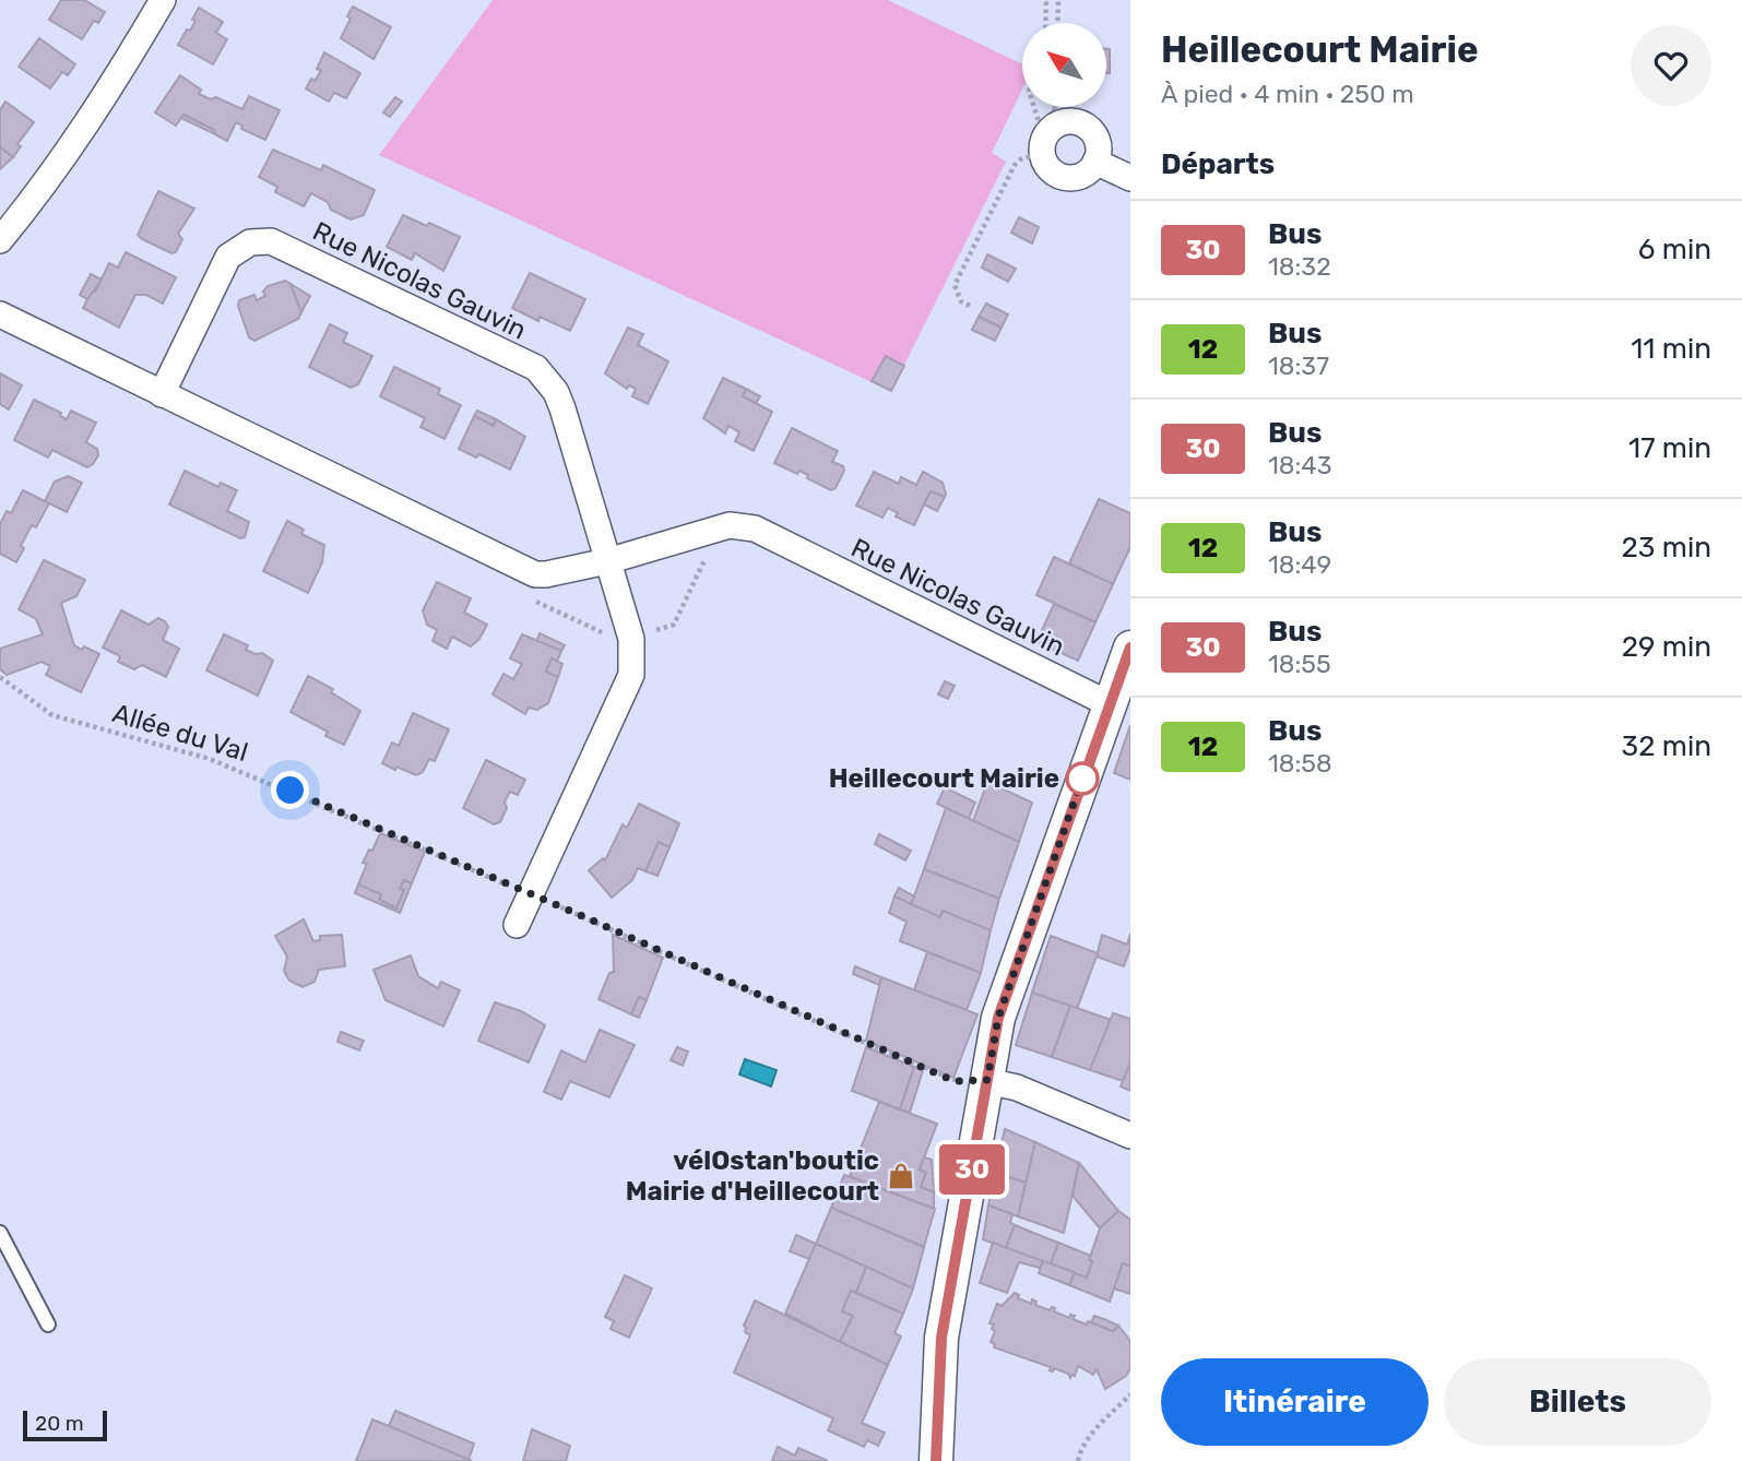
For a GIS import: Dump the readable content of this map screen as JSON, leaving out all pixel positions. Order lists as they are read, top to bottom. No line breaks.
{"streets":{"street":["Rue Nicolas Gauvin"],"path":["Allée du Val"]},"crossings":[["Rue Nicolas Gauvin","Allée du Val"]],"places":{"other":["Heillecourt Mairie"],"shop":["vélOstan'boutic Mairie d'Heillecourt"]},"lines":["bus line 30"],"scale_bar":"20 m","north":"top left","page":{"on_map":"30","heading":[["Heillecourt Mairie","À pied · 4 min · 250 m"],"Départs"],"list":[{"mark":"30","name":"Bus","note":"18:32","value":"6 min"},{"mark":"12","name":"Bus","note":"18:37","value":"11 min"},{"mark":"30","name":"Bus","note":"18:43","value":"17 min"},{"mark":"12","name":"Bus","note":"18:49","value":"23 min"},{"mark":"30","name":"Bus","note":"18:55","value":"29 min"},{"mark":"12","name":"Bus","note":"18:58","value":"32 min"}],"buttons":["Itinéraire","Billets"],"scale":"20 m"}}
